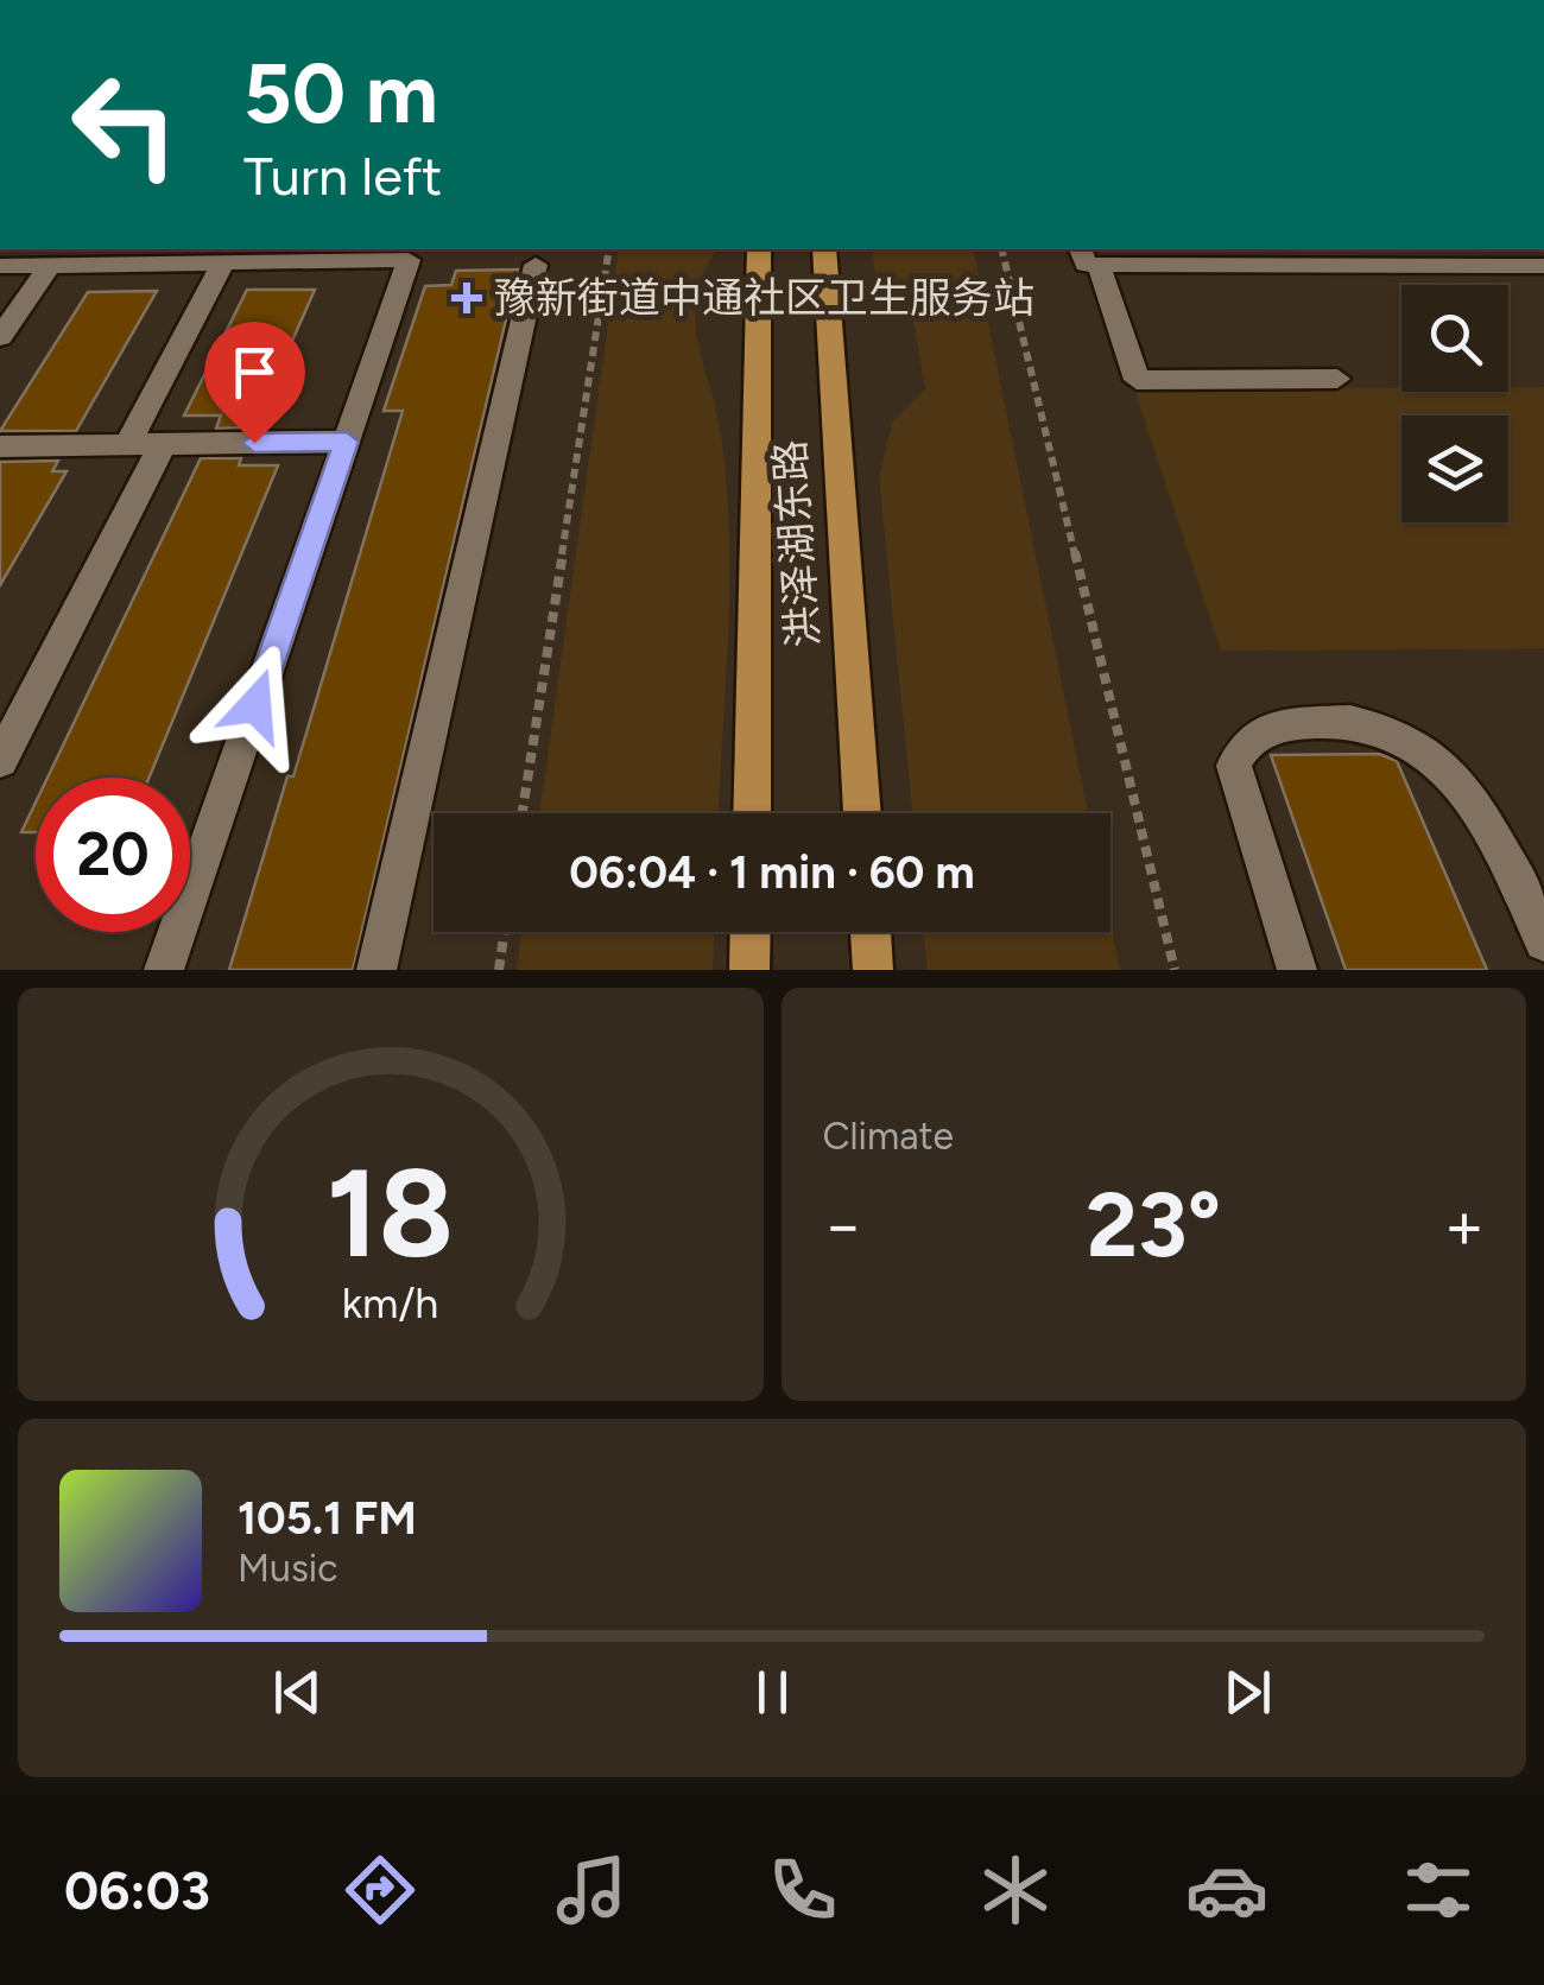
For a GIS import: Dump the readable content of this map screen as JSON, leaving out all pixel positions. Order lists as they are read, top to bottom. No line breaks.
{"streets":{"main road":["洪泽湖东路"]},"places":{"health":["豫新街道中通社区卫生服务站"]},"page":{"turn":["50 m","Turn left"],"limit":"20","trip":"06:04 · 1 min · 60 m","tile":"Climate","heat":["−","23°","+"],"song":["105.1 FM","Music"],"tabs":"06:03","gauge":["18","km/h"]}}
